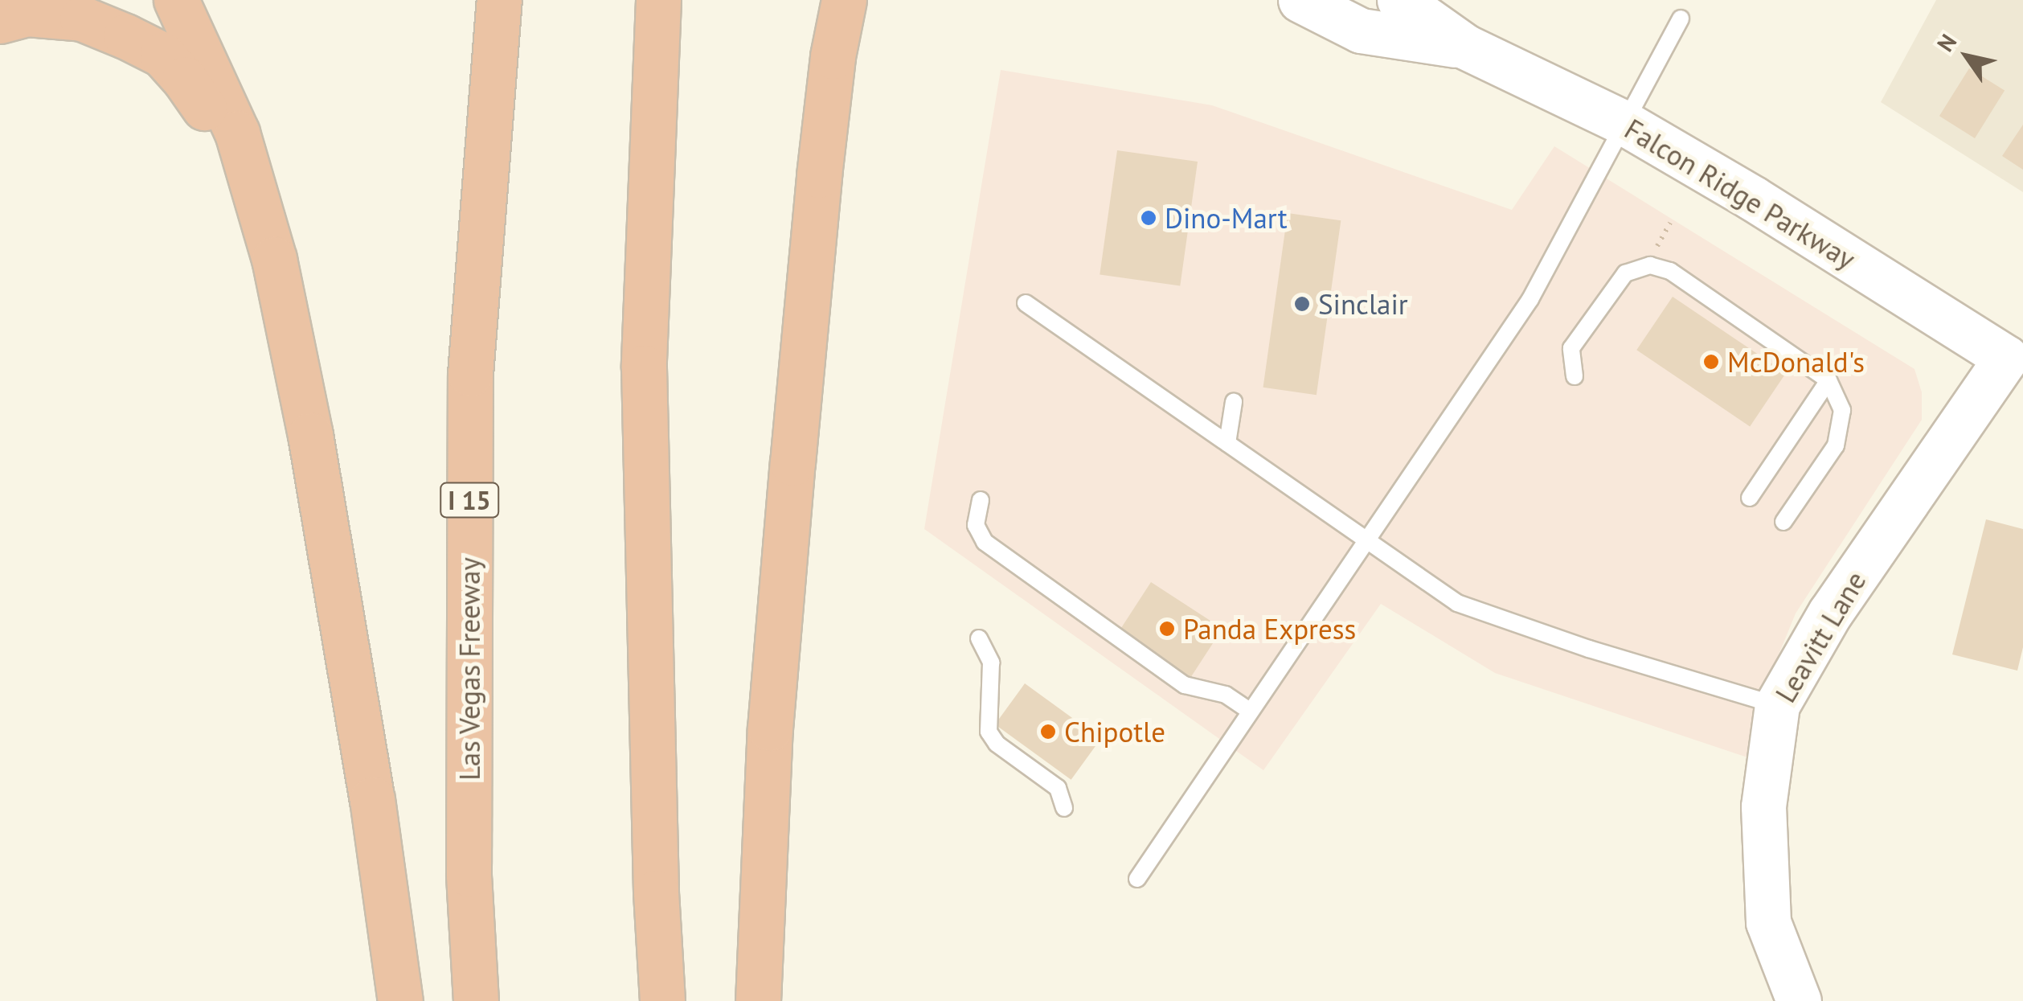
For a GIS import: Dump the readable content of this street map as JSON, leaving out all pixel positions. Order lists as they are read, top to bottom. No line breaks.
{"streets":{"highway":["I 15","Las Vegas Freeway"],"main road":["Falcon Ridge Parkway","Leavitt Lane"]},"crossings":[["Falcon Ridge Parkway","Leavitt Lane"]],"places":["Dino-Mart","Sinclair","McDonald's","Panda Express","Chipotle"],"north":"top left"}
